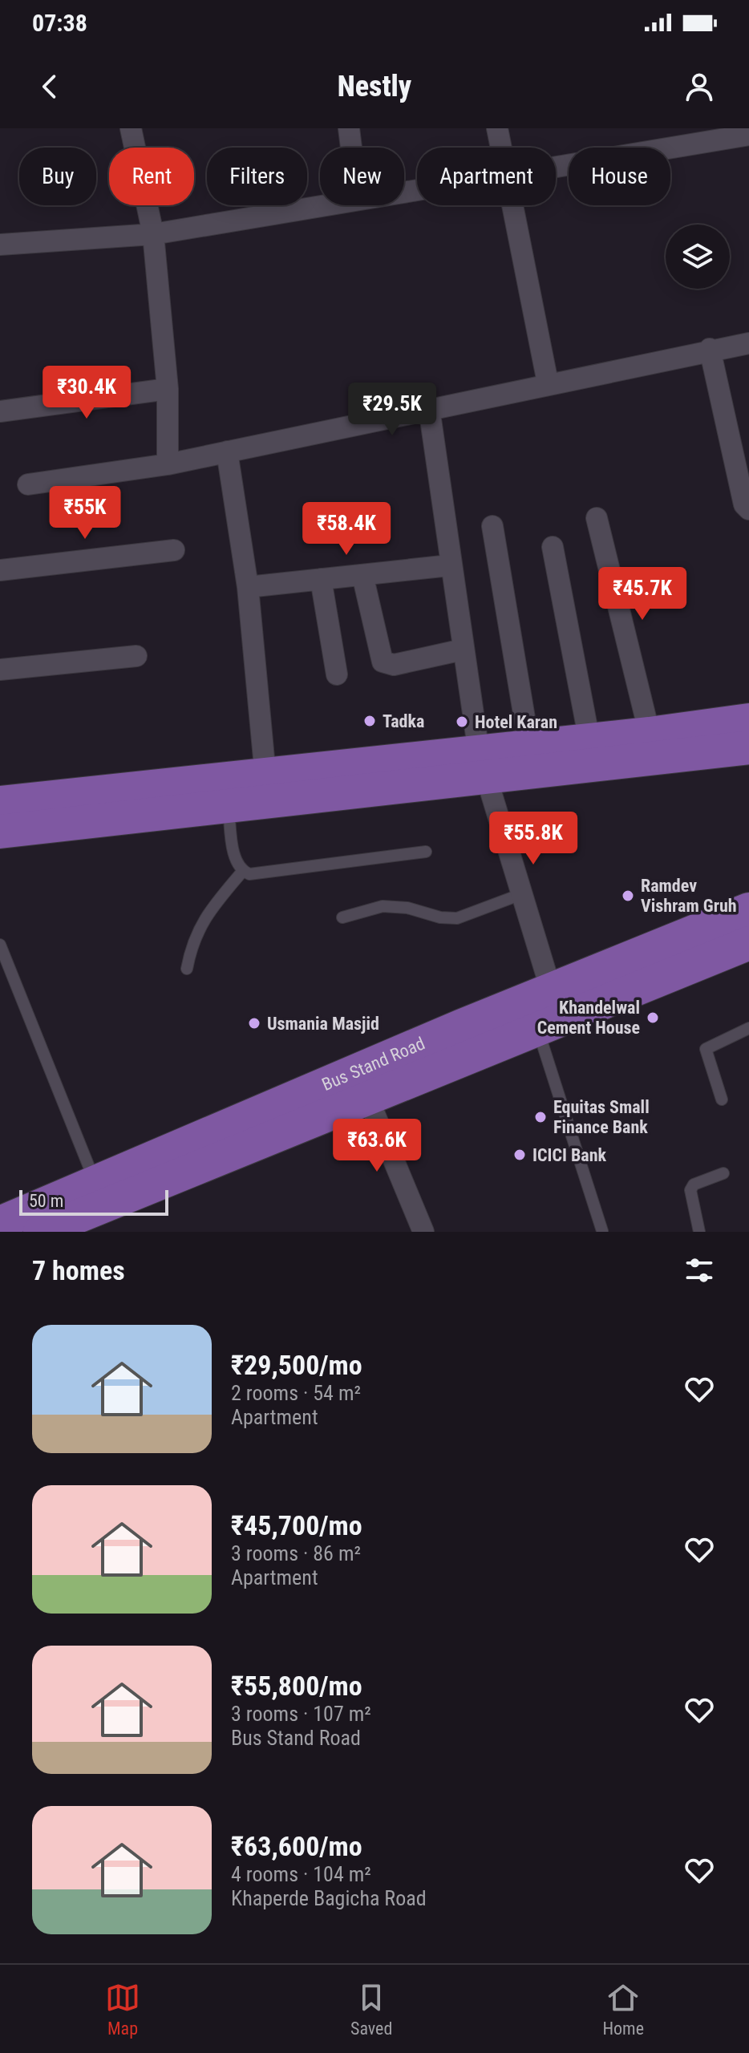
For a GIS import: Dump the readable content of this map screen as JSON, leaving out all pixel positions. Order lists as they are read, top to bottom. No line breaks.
{"streets":{"main road":["Bus Stand Road"]},"places":["Tadka","Hotel Karan","Ramdev Vishram Gruh","Khandelwal Cement House","Usmania Masjid","Equitas Small Finance Bank","ICICI Bank"],"scale_bar":"50 m","page":{"status":"07:38","header":"Nestly","chip":["Buy","Rent","Filters","New","Apartment","House"],"price":["₹30.4K","₹29.5K","₹55K","₹58.4K","₹45.7K","₹55.8K","₹63.6K"],"scale":"50 m","heading":"7 homes","list":[{"name":"₹29,500/mo","note":"2 rooms · 54 m² · Apartment"},{"name":"₹45,700/mo","note":"3 rooms · 86 m² · Apartment"},{"name":"₹55,800/mo","note":"3 rooms · 107 m² · Bus Stand Road"},{"name":"₹63,600/mo","note":"4 rooms · 104 m² · Khaperde Bagicha Road"}],"tabs":["Map","Saved","Home"]}}
